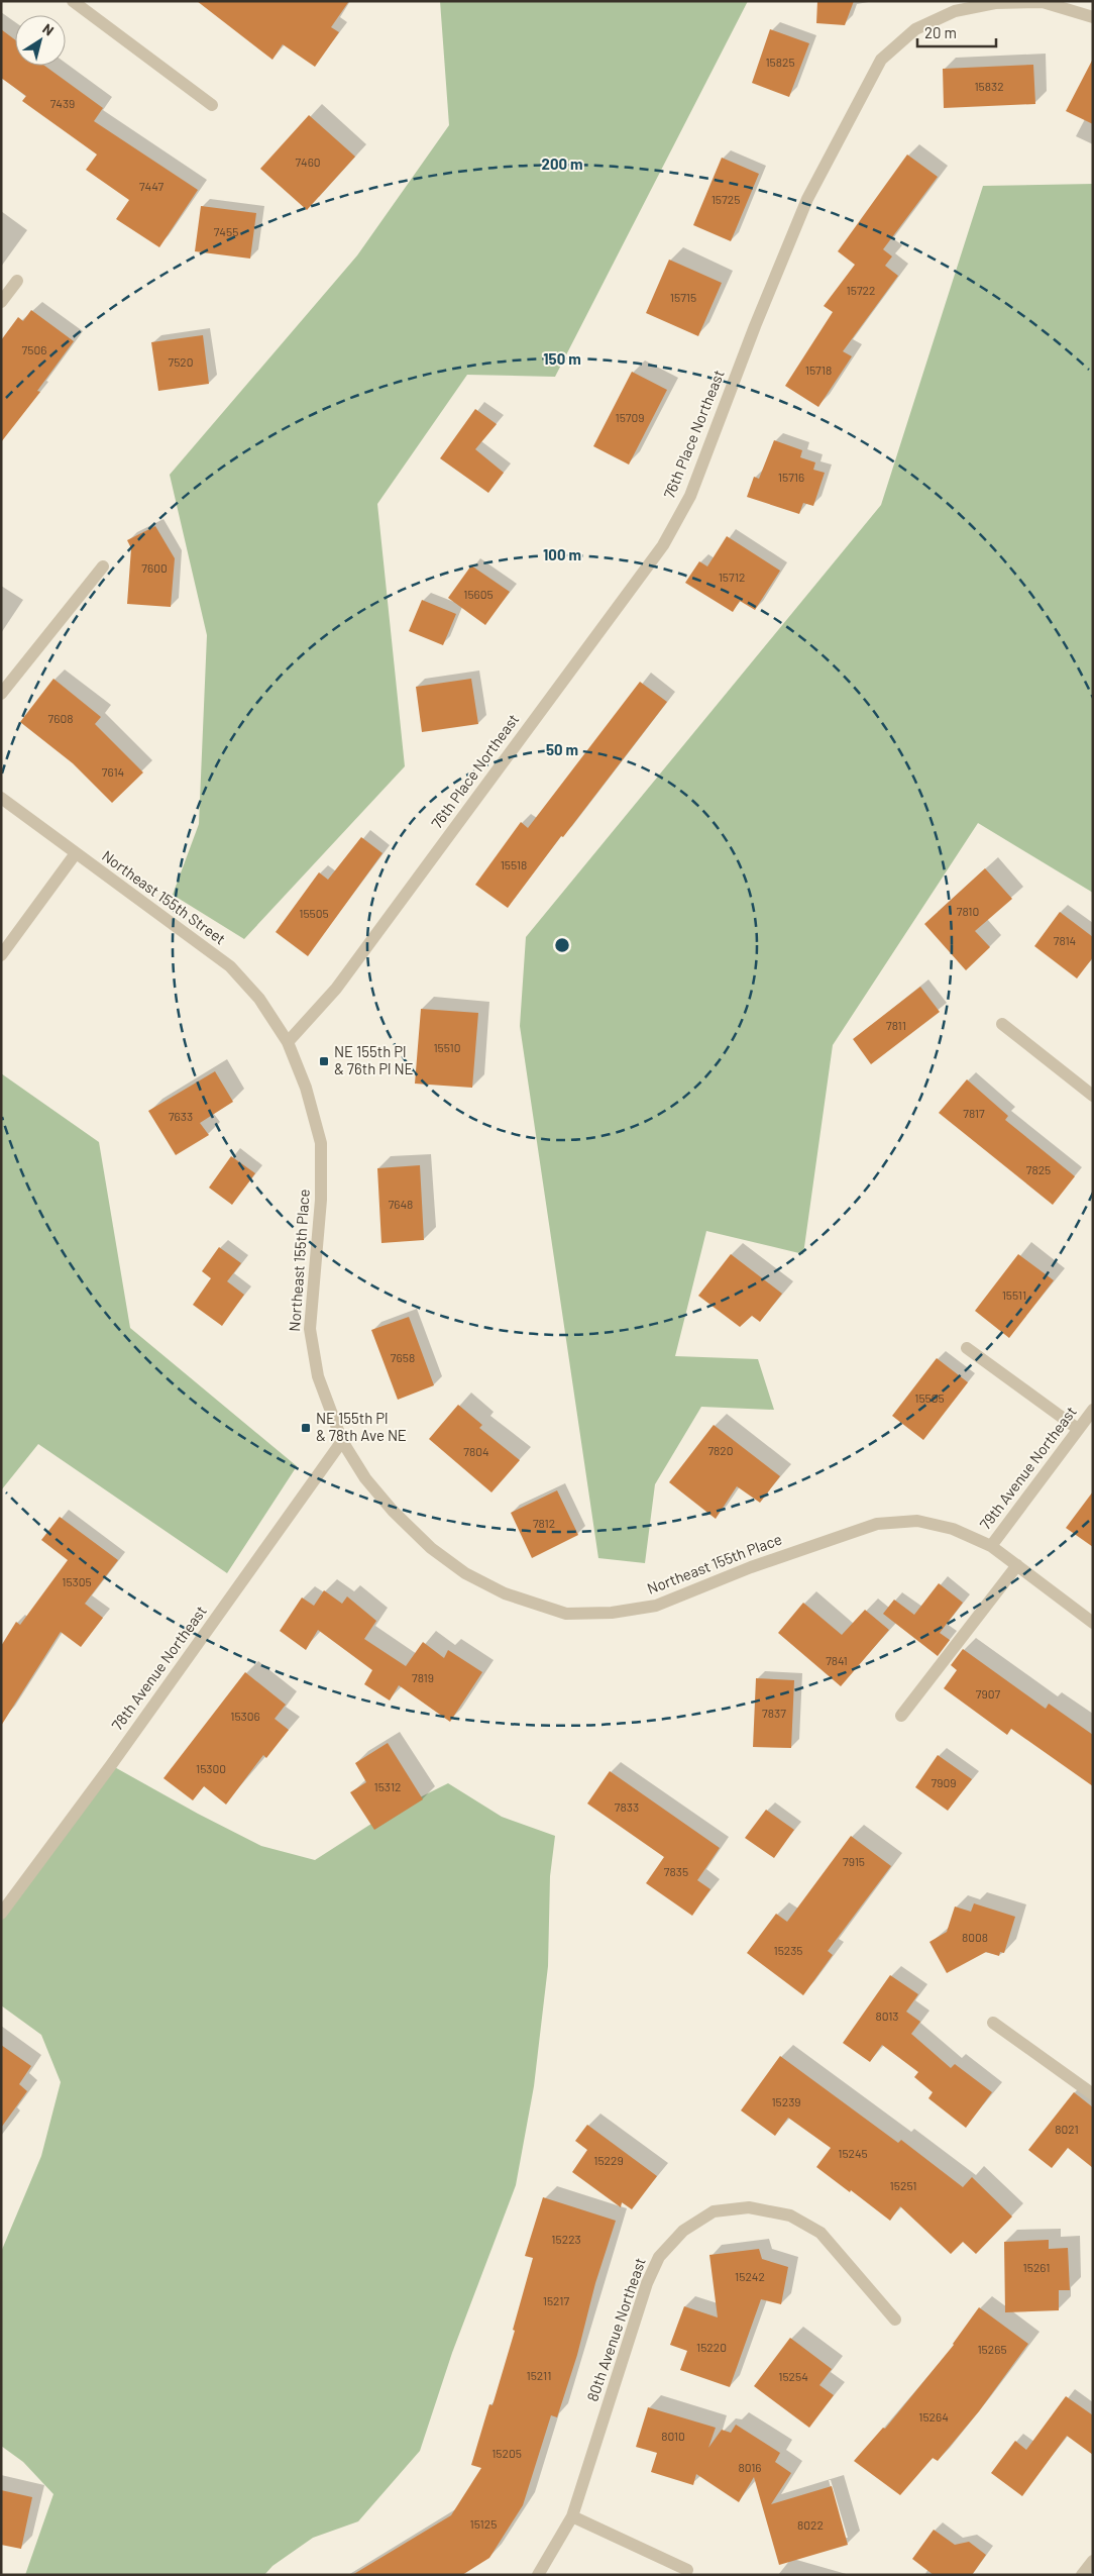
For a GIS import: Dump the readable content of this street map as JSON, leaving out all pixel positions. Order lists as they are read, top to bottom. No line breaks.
{"streets":{"street":["76th Place Northeast","Northeast 155th Street","Northeast 155th Place","79th Avenue Northeast","78th Avenue Northeast","80th Avenue Northeast"]},"crossings":[["76th Place Northeast","Northeast 155th Street"],["76th Place Northeast","Northeast 155th Place"],["Northeast 155th Street","Northeast 155th Place"],["Northeast 155th Place","79th Avenue Northeast"],["Northeast 155th Place","78th Avenue Northeast"]],"places":{"transit":["NE 155th Pl & 76th Pl NE","NE 155th Pl & 78th Ave NE"]},"house_numbers":["15825","15832","7439","7460","7447","15725","7455","15722","15715","7506","7520","15718","15709","15716","7600","15712","15605","7608","7614","15518","7810","15505","7814","7811","15510","7817","7633","7825","7648","15511","7658","15505","7820","7804","7812","15305","7841","7819","7907","7837","15306","15300","7909","15312","7833","7915","7835","8008","15235","8013","15239","8021","15245","15229","15251","15223","15261","15242","15217","15220","15265","15211","15254","15264","8010","15205","8016","15125","8022"],"scale_bar":"20 m","north":"top right","rings":["200 m","150 m","100 m","50 m"]}
